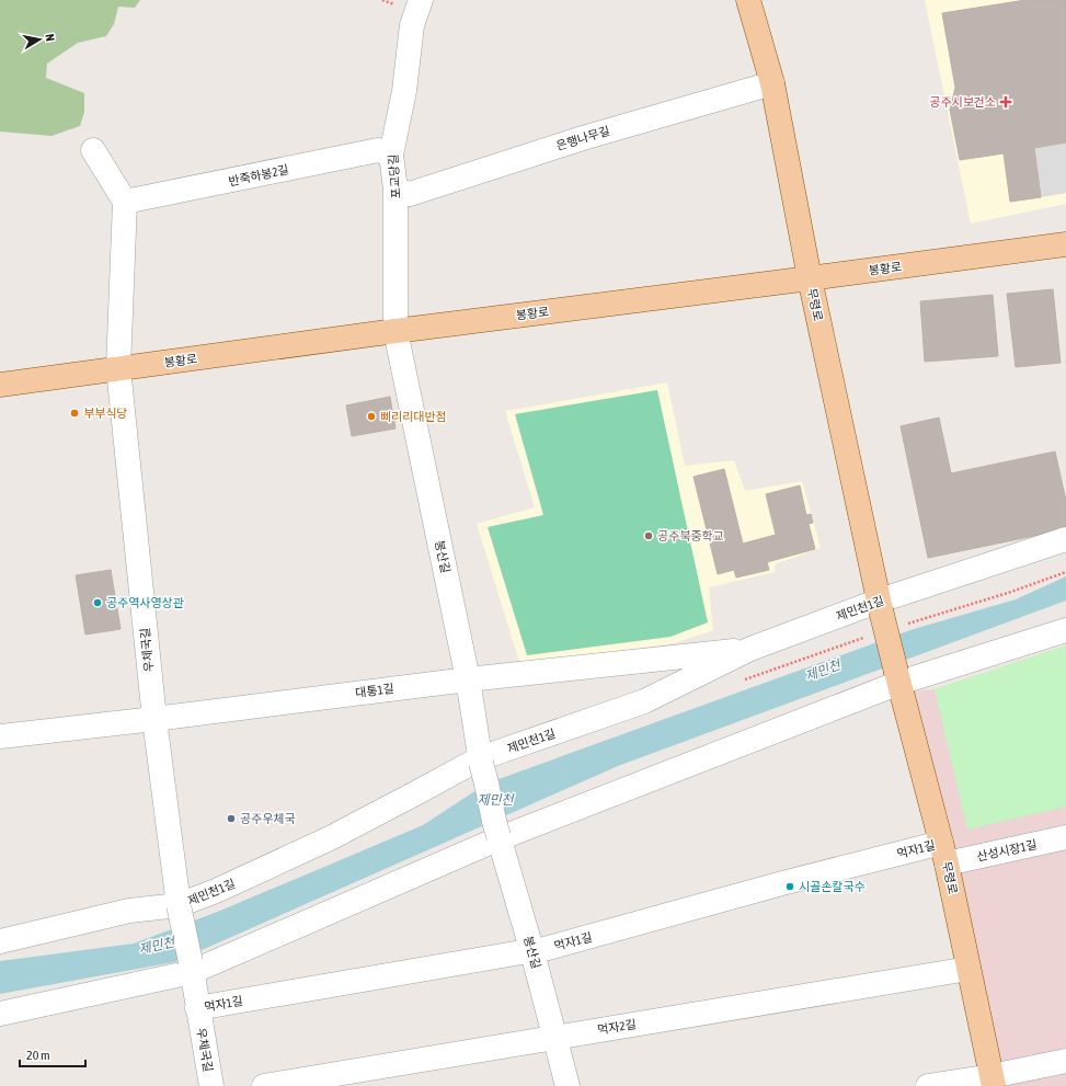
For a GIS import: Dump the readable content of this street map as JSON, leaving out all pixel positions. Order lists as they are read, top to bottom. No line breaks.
{"streets":{"main road":["봉황로","무령로"],"street":["은행나무길","반죽하봉2길","포교당길","봉산길","제민천1길","우체국길","대통1길","먹자1길","산성시장1길","먹자2길"]},"crossings":[["은행나무길","포교당길"],["은행나무길","무령로"],["반죽하봉2길","포교당길"],["포교당길","봉황로"],["포교당길","봉산길"],["봉황로","무령로"],["봉황로","봉산길"],["봉황로","우체국길"],["무령로","제민천1길"],["무령로","먹자1길"],["무령로","산성시장1길"],["무령로","먹자2길"],["봉산길","제민천1길"],["봉산길","대통1길"],["봉산길","먹자1길"],["봉산길","먹자2길"],["제민천1길","우체국길"],["제민천1길","대통1길"],["우체국길","대통1길"],["우체국길","먹자1길"],["먹자1길","산성시장1길"]],"water":["제민천"],"places":{"health":["공주시보건소"],"other":["부부식당","삐리리대반점","공주북중학교","공주역사영상관","공주우체국","시골손칼국수"]},"scale_bar":"20 m","north":"right"}
